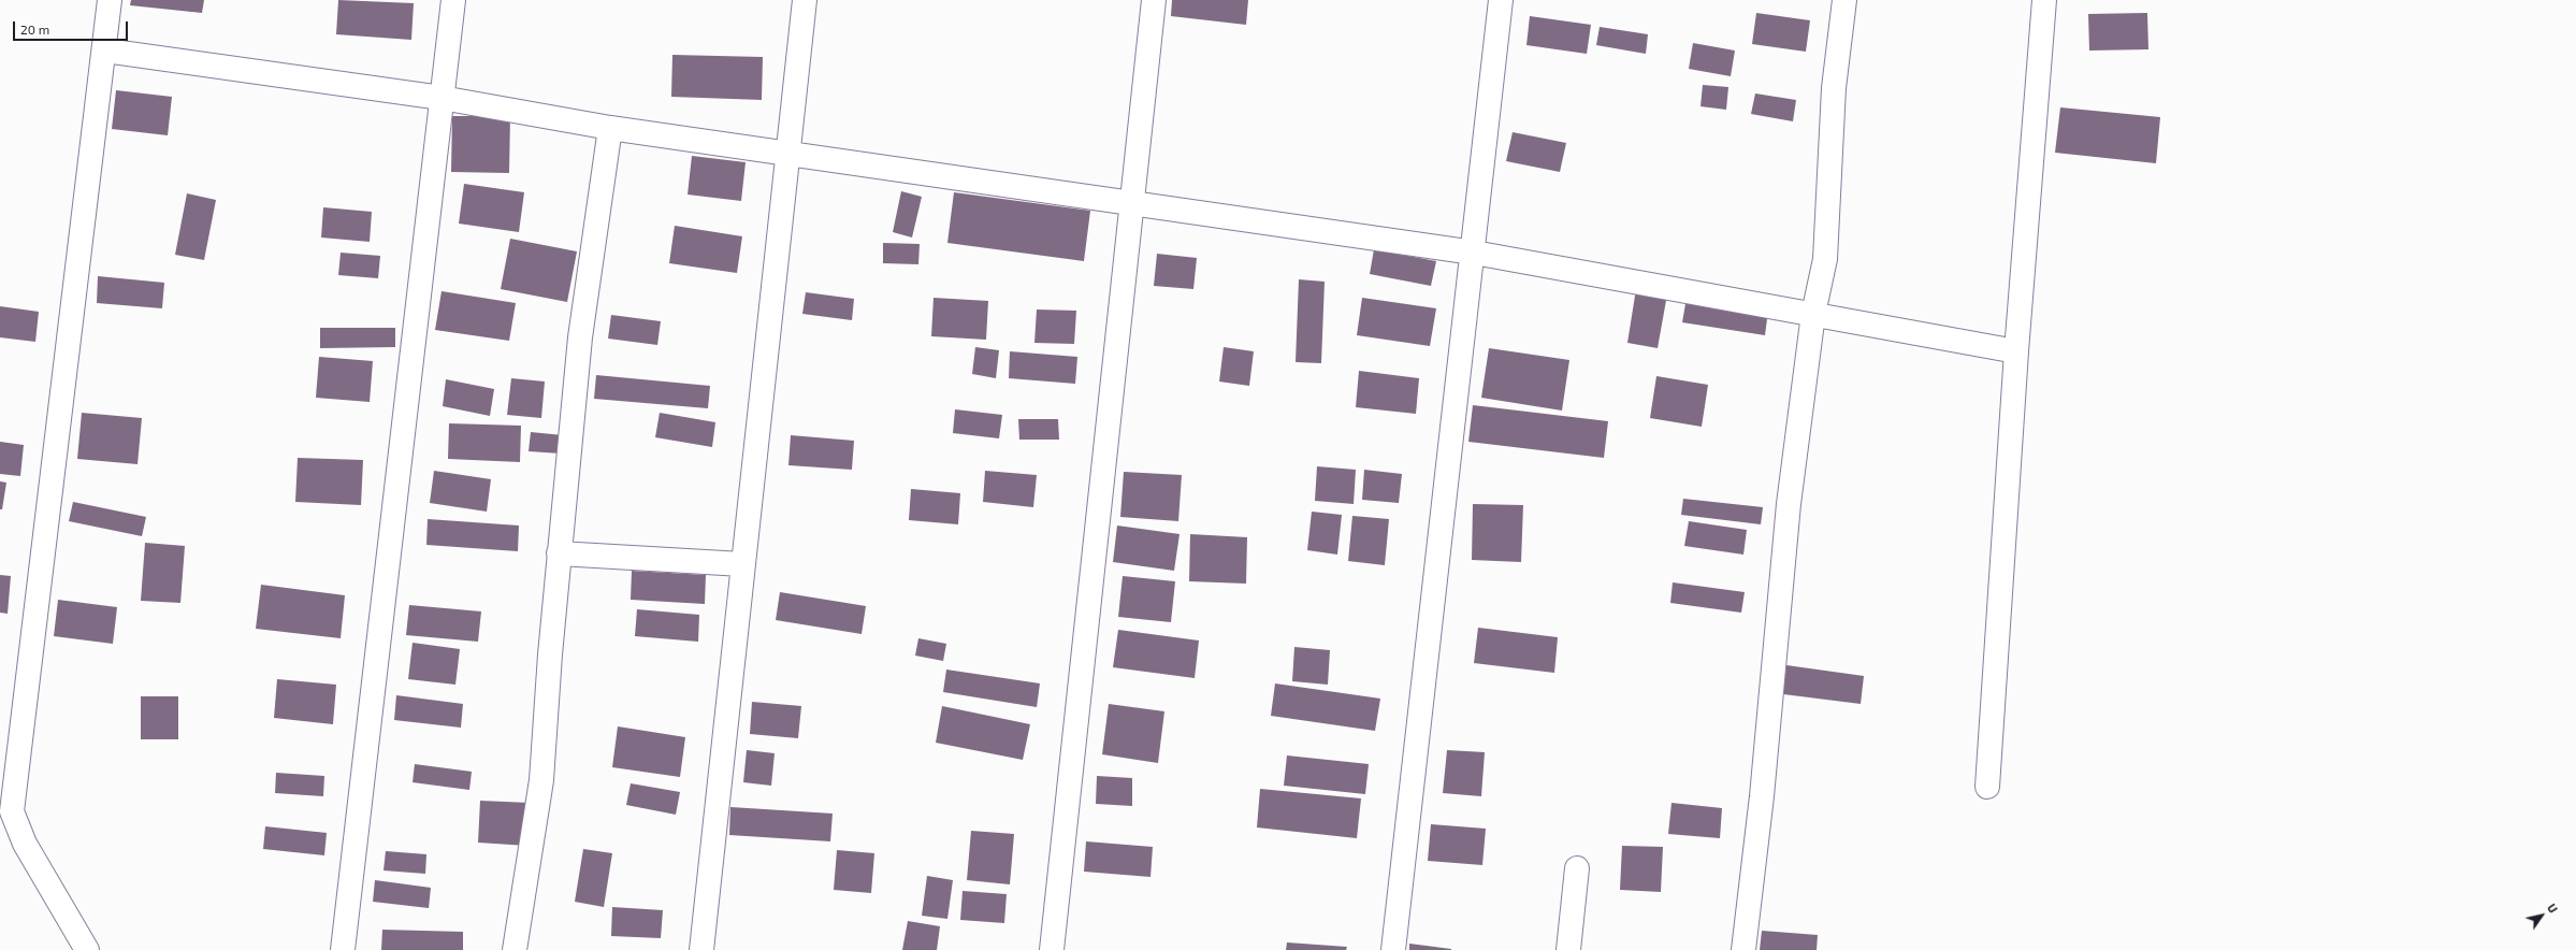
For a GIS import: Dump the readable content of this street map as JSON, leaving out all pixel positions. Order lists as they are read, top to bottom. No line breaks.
{"scale_bar":"20 m","north":"top right"}
